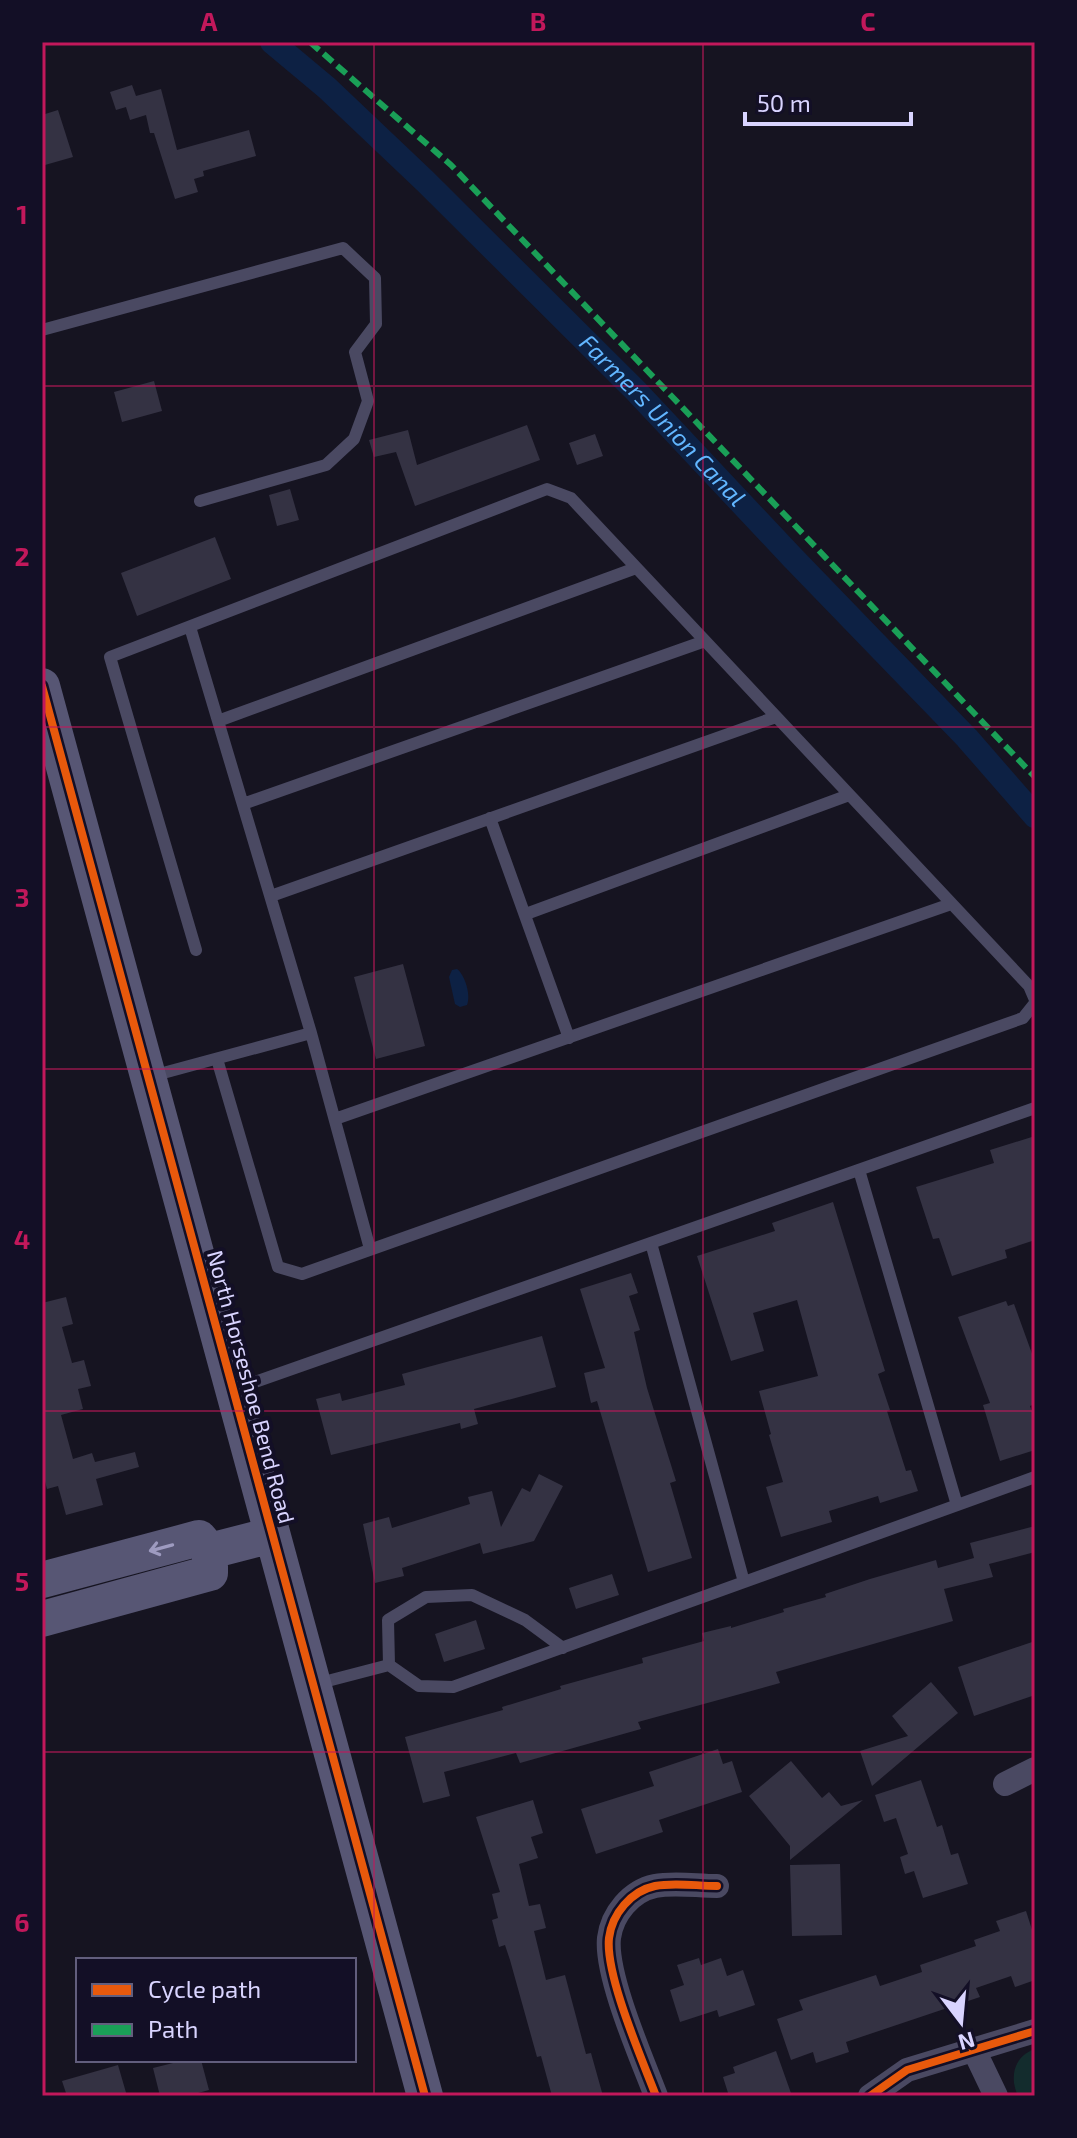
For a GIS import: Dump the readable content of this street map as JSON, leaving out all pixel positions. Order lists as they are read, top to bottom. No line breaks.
{"streets":{"street":["North Horseshoe Bend Road"]},"water":["Farmers Union Canal"],"legend":["Cycle path","Path"],"scale_bar":"50 m","north":"bottom","grid":{"columns":["A","B","C"],"rows":["1","2","3","4","5","6"]}}
